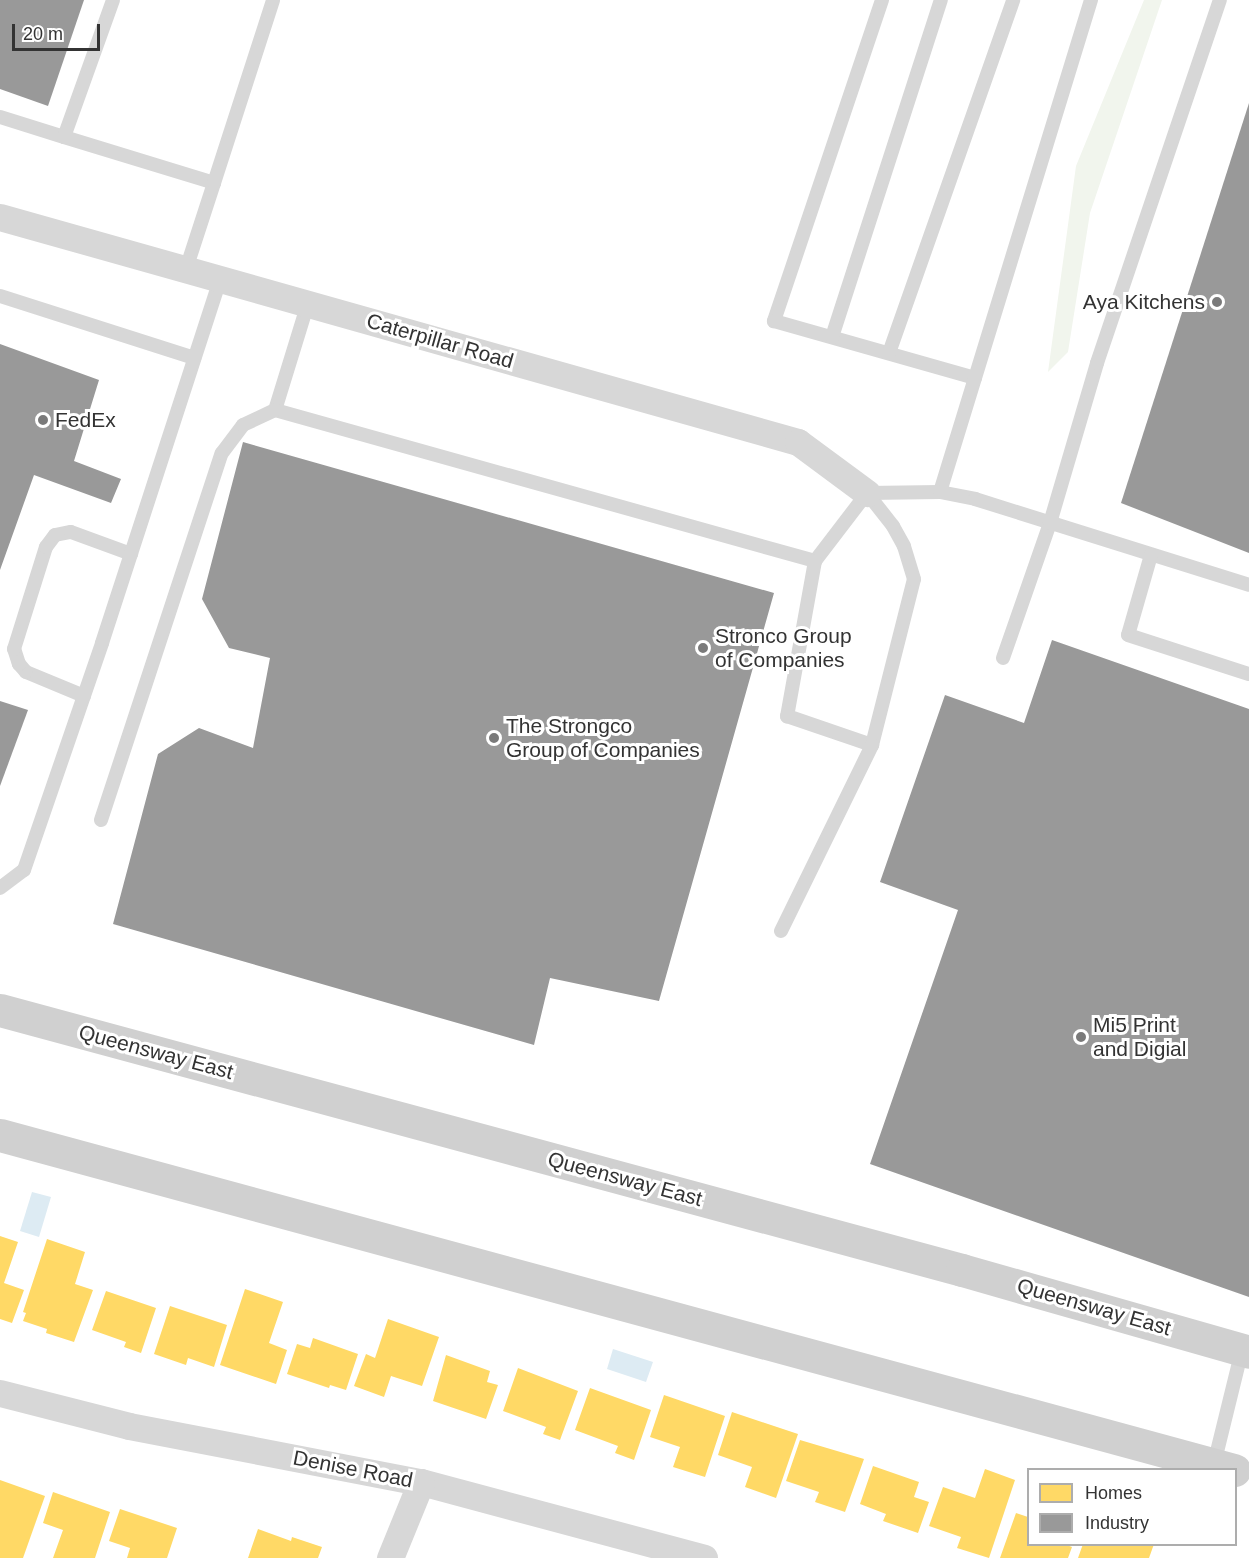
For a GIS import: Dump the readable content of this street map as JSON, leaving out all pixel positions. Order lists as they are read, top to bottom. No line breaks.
{"streets":{"main road":["Queensway East"],"street":["Caterpillar Road","Denise Road"]},"places":["Aya Kitchens","FedEx","Stronco Group of Companies","The Strongco Group of Companies","Mi5 Print and Digial"],"legend":["Homes","Industry"],"scale_bar":"20 m"}
